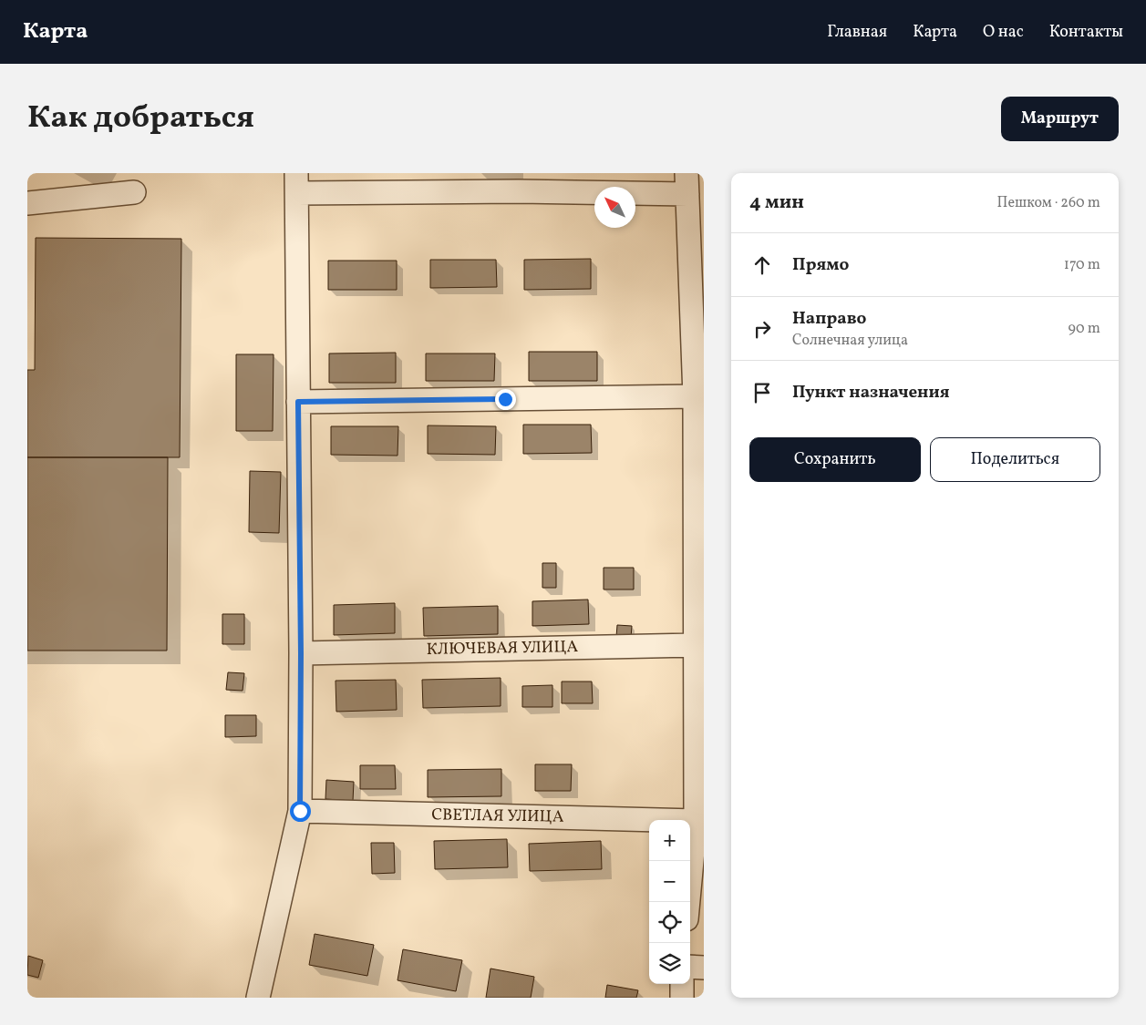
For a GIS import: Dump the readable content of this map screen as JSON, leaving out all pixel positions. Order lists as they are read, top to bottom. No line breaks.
{"streets":{"street":["КЛЮЧЕВАЯ УЛИЦА","СВЕТЛАЯ УЛИЦА"]},"north":"top left","page":{"header":"Карта","nav":["Главная","Карта","О нас","Контакты"],"title":"Как добраться","buttons":["Маршрут",["Сохранить","Поделиться"]],"heading":["4 мин","Пешком · 260 m"],"list":[["Прямо","170 m"],["Направо","Солнечная улица","90 m"],"Пункт назначения"],"map_buttons":["+","−"]}}
